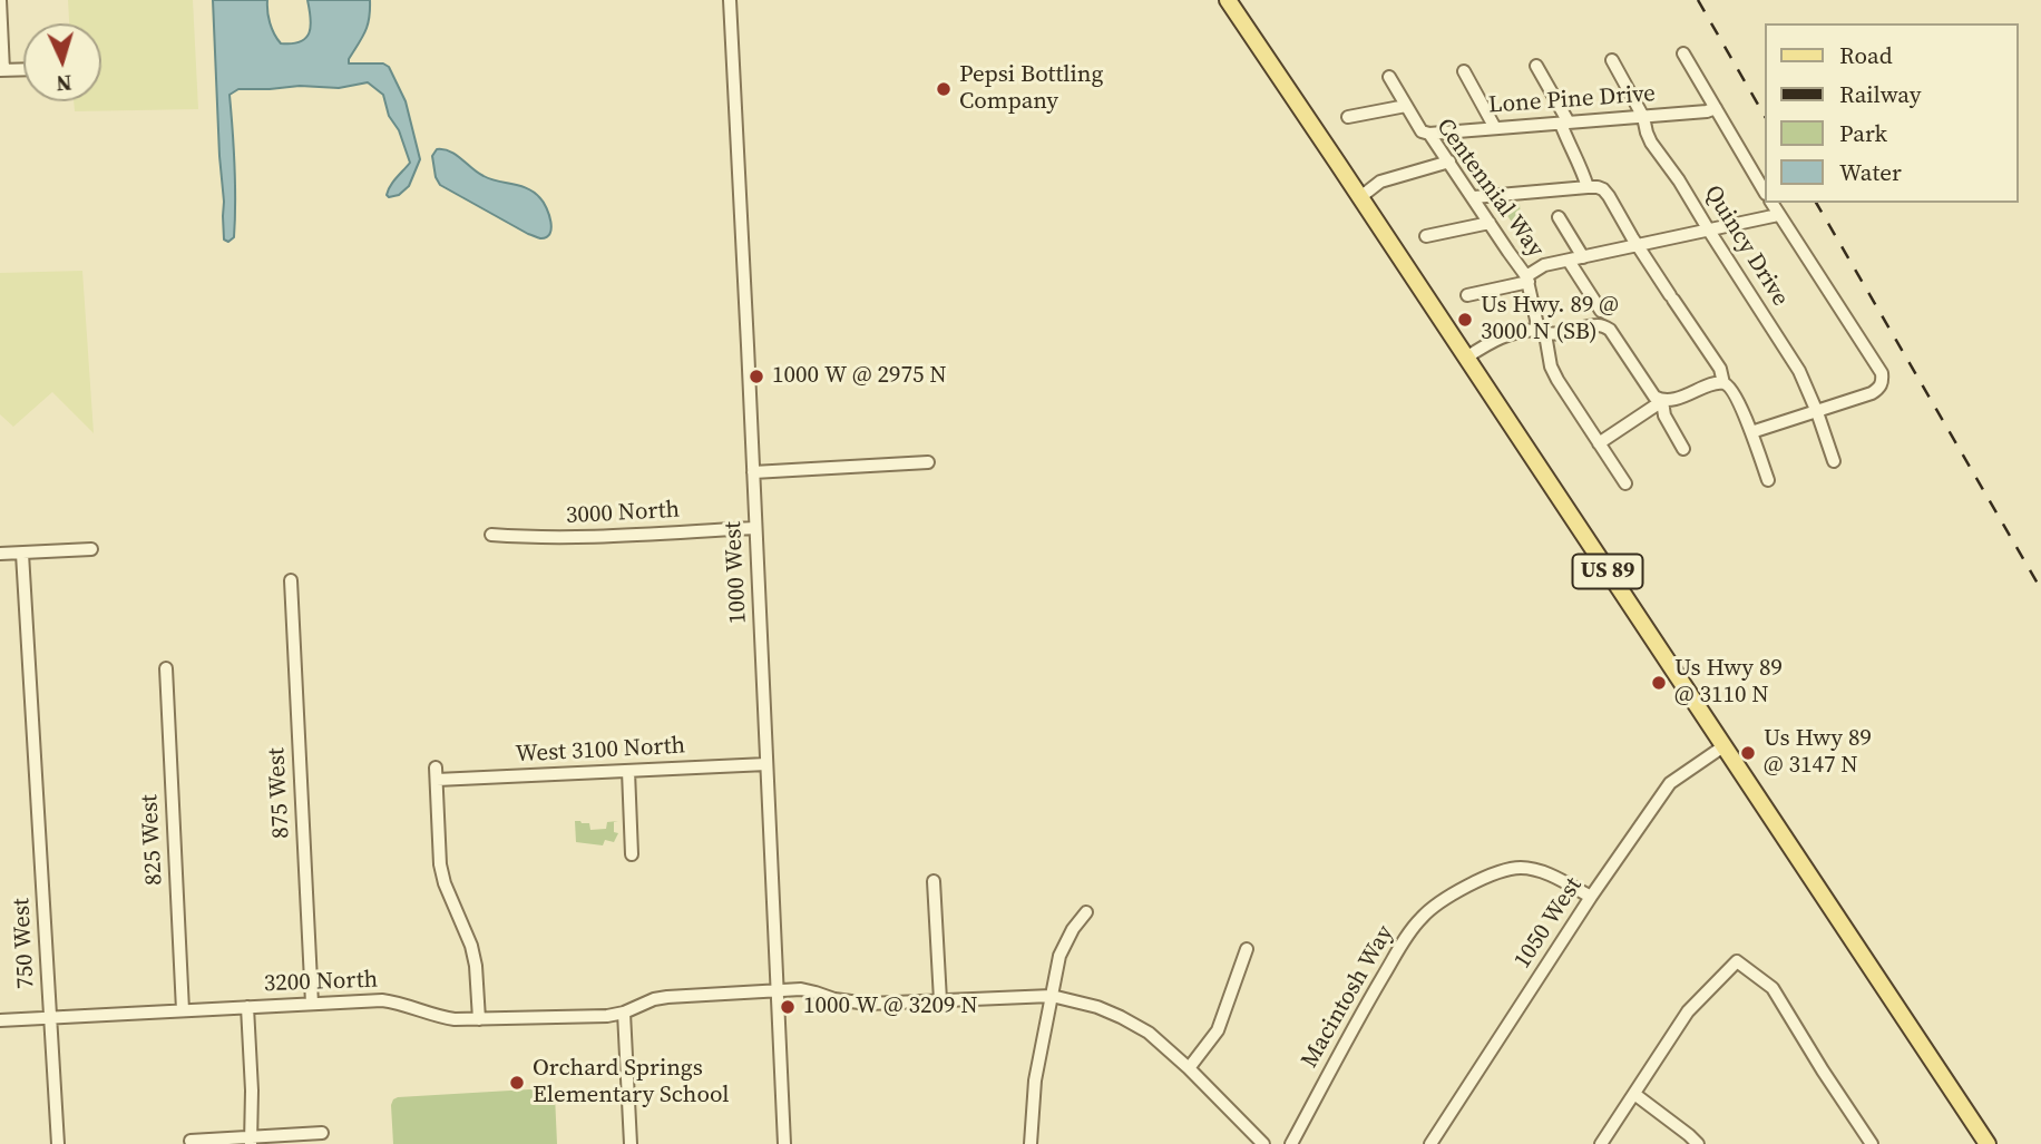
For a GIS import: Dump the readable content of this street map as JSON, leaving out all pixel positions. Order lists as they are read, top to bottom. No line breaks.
{"streets":{"main road":["US 89"],"street":["Lone Pine Drive","Centennial Way","Quincy Drive","3000 North","1000 West","West 3100 North","875 West","825 West","1050 West","750 West","3200 North","Macintosh Way"]},"crossings":[["Lone Pine Drive","Centennial Way"],["Lone Pine Drive","Quincy Drive"],["3000 North","1000 West"],["US 89","1050 West"],["1000 West","West 3100 North"],["1000 West","3200 North"],["West 3100 North","3200 North"],["875 West","3200 North"],["825 West","3200 North"],["1050 West","Macintosh Way"],["750 West","3200 North"]],"places":["Pepsi Bottling Company","Us Hwy. 89 @ 3000 N (SB)","1000 W @ 2975 N","Us Hwy 89 @ 3110 N","Us Hwy 89 @ 3147 N","1000 W @ 3209 N","Orchard Springs Elementary School"],"legend":["Road","Railway","Park","Water"],"north":"bottom"}
